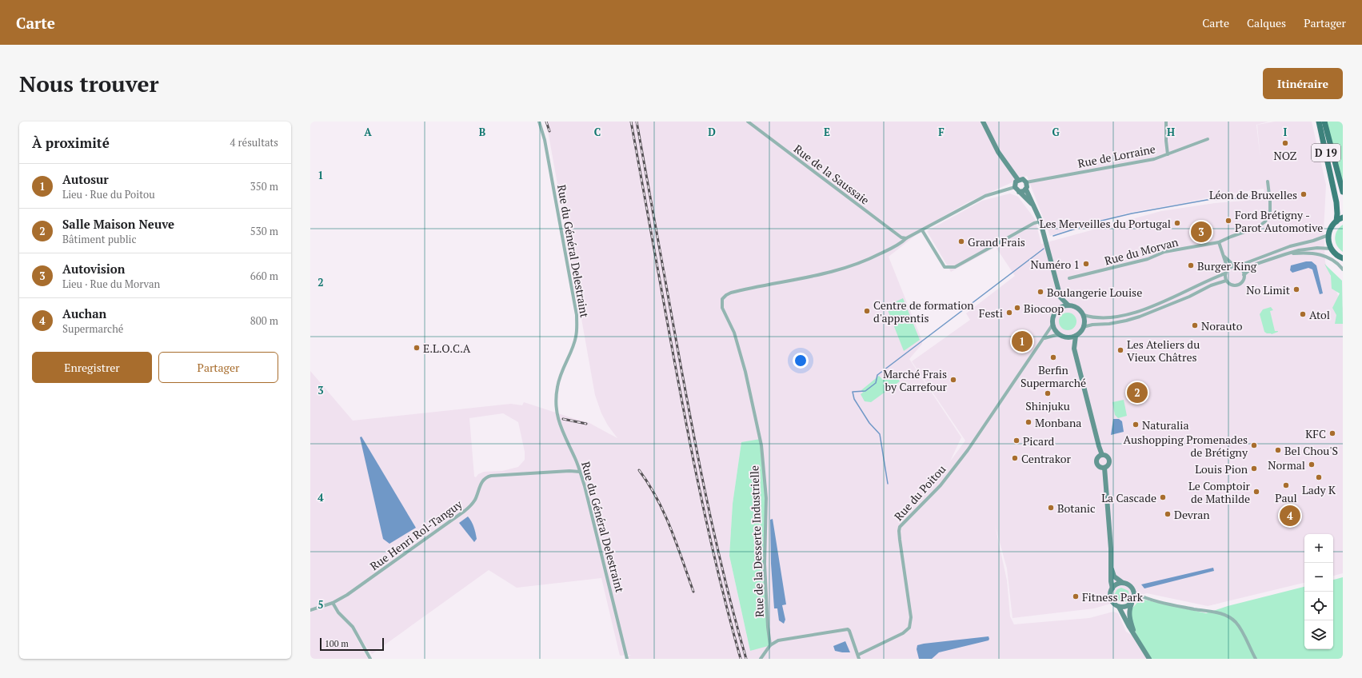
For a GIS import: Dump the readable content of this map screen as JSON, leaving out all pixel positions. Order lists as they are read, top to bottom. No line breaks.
{"streets":{"main road":["D 19"],"street":["Rue de Lorraine","Rue de la Saussaie","Rue du Général Delestraint","Rue du Morvan","Rue du Poitou","Rue Henri Rol-Tanguy","Rue de la Desserte Industrielle"]},"crossings":[["Rue de Lorraine","Rue de la Desserte Industrielle"],["Rue de la Saussaie","Rue de la Desserte Industrielle"],["Rue du Général Delestraint","Rue Henri Rol-Tanguy"]],"places":["NOZ","Léon de Bruxelles","Ford Brétigny - Parot Automotive","Les Merveilles du Portugal","Grand Frais","Numéro 1","Burger King","No Limit","Boulangerie Louise","Biocoop","Centre de formation d'apprentis","Festi","Atol","Norauto","E.L.O.C.A","Les Ateliers du Vieux Châtres","Berfin Supermarché","Marché Frais by Carrefour","Shinjuku","Monbana","Naturalia","KFC","Picard","Aushopping Promenades de Brétigny","Bel Chou'S","Centrakor","Normal","Louis Pion","Lady K","Paul","Le Comptoir de Mathilde","La Cascade","Botanic","Devran","Fitness Park"],"scale_bar":"100 m","page":{"header":"Carte","nav":["Carte","Calques","Partager"],"buttons":["Itinéraire",["Enregistrer","Partager"]],"title":"Nous trouver","heading":["À proximité","4 résultats"],"list":[{"mark":"1","name":"Autosur","note":"Lieu · Rue du Poitou","value":"350 m"},{"mark":"2","name":"Salle Maison Neuve","note":"Bâtiment public","value":"530 m"},{"mark":"3","name":"Autovision","note":"Lieu · Rue du Morvan","value":"660 m"},{"mark":"4","name":"Auchan","note":"Supermarché","value":"800 m"}],"pins":["3","1","2","4"],"map_buttons":["+","−"],"scale":"100 m"},"grid":{"columns":["A","B","C","D","E","F","G","H","I"],"rows":["1","2","3","4","5"]}}
